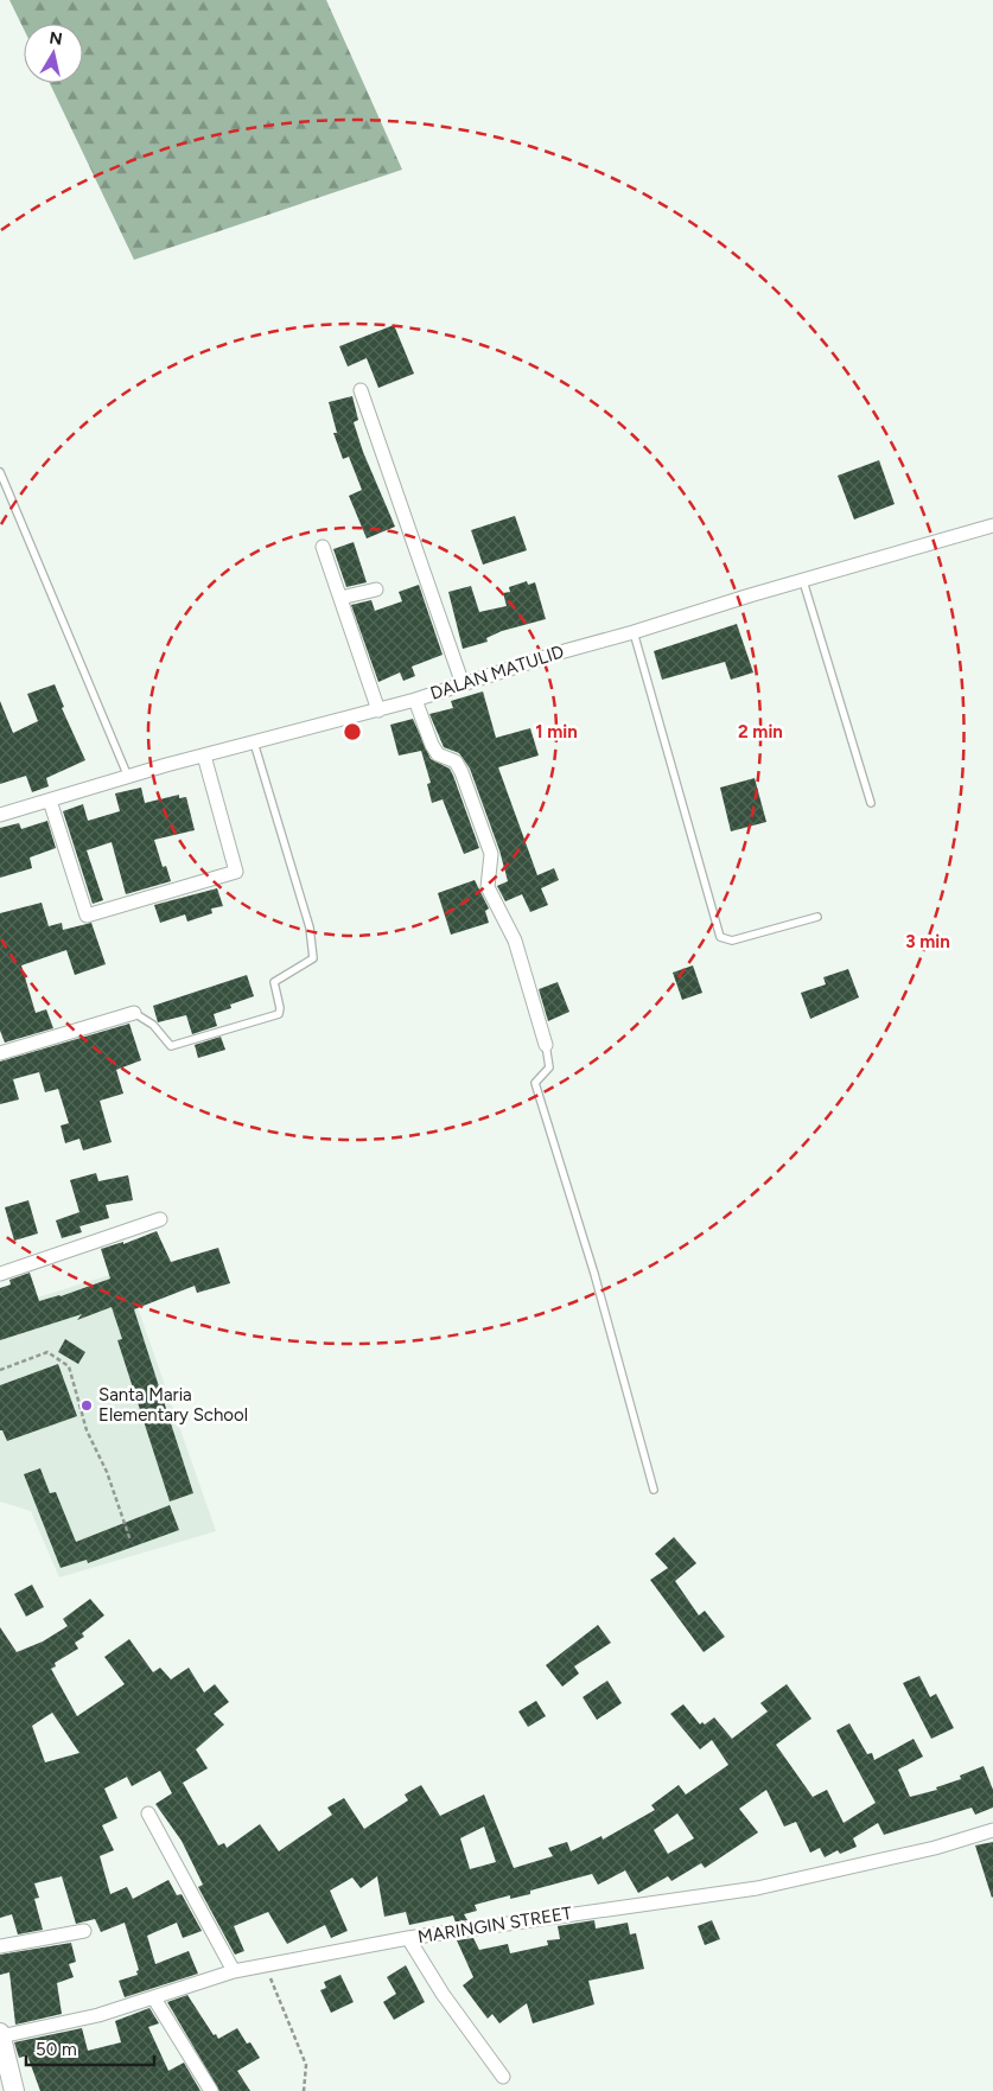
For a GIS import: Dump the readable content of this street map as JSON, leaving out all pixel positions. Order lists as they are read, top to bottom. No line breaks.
{"streets":{"street":["DALAN MATULID","MARINGIN STREET"]},"places":["Santa Maria Elementary School"],"scale_bar":"50 m","north":"top","rings":["1 min","2 min","3 min"]}
